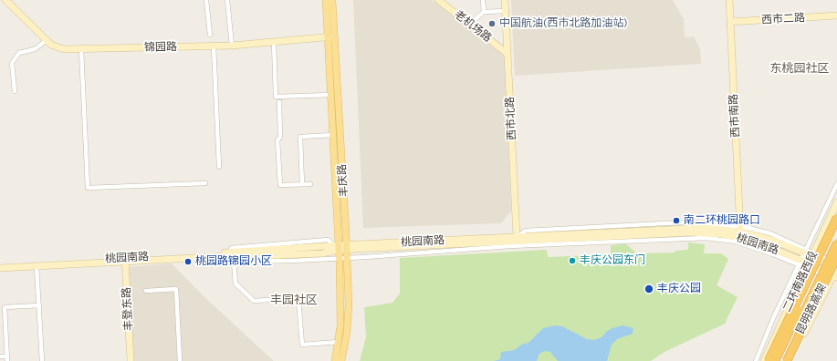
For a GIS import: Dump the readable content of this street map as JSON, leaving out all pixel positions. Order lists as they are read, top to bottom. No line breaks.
{"streets":{"highway":["二环南路西段","昆明路高架"],"main road":["西市二路","老机场路","锦园路","西市南路","西市北路","丰庆路","桃园南路","丰登东路"]},"crossings":[["西市二路","西市南路"],["老机场路","西市北路"],["锦园路","丰庆路"],["西市南路","桃园南路"],["西市北路","桃园南路"],["丰庆路","桃园南路"],["桃园南路","二环南路西段"],["桃园南路","丰登东路"]],"districts":["东桃园社区","丰园社区"],"places":["中国航油(西市北路加油站)","南二环桃园路口","丰庆公园东门","桃园路锦园小区","丰庆公园"]}
